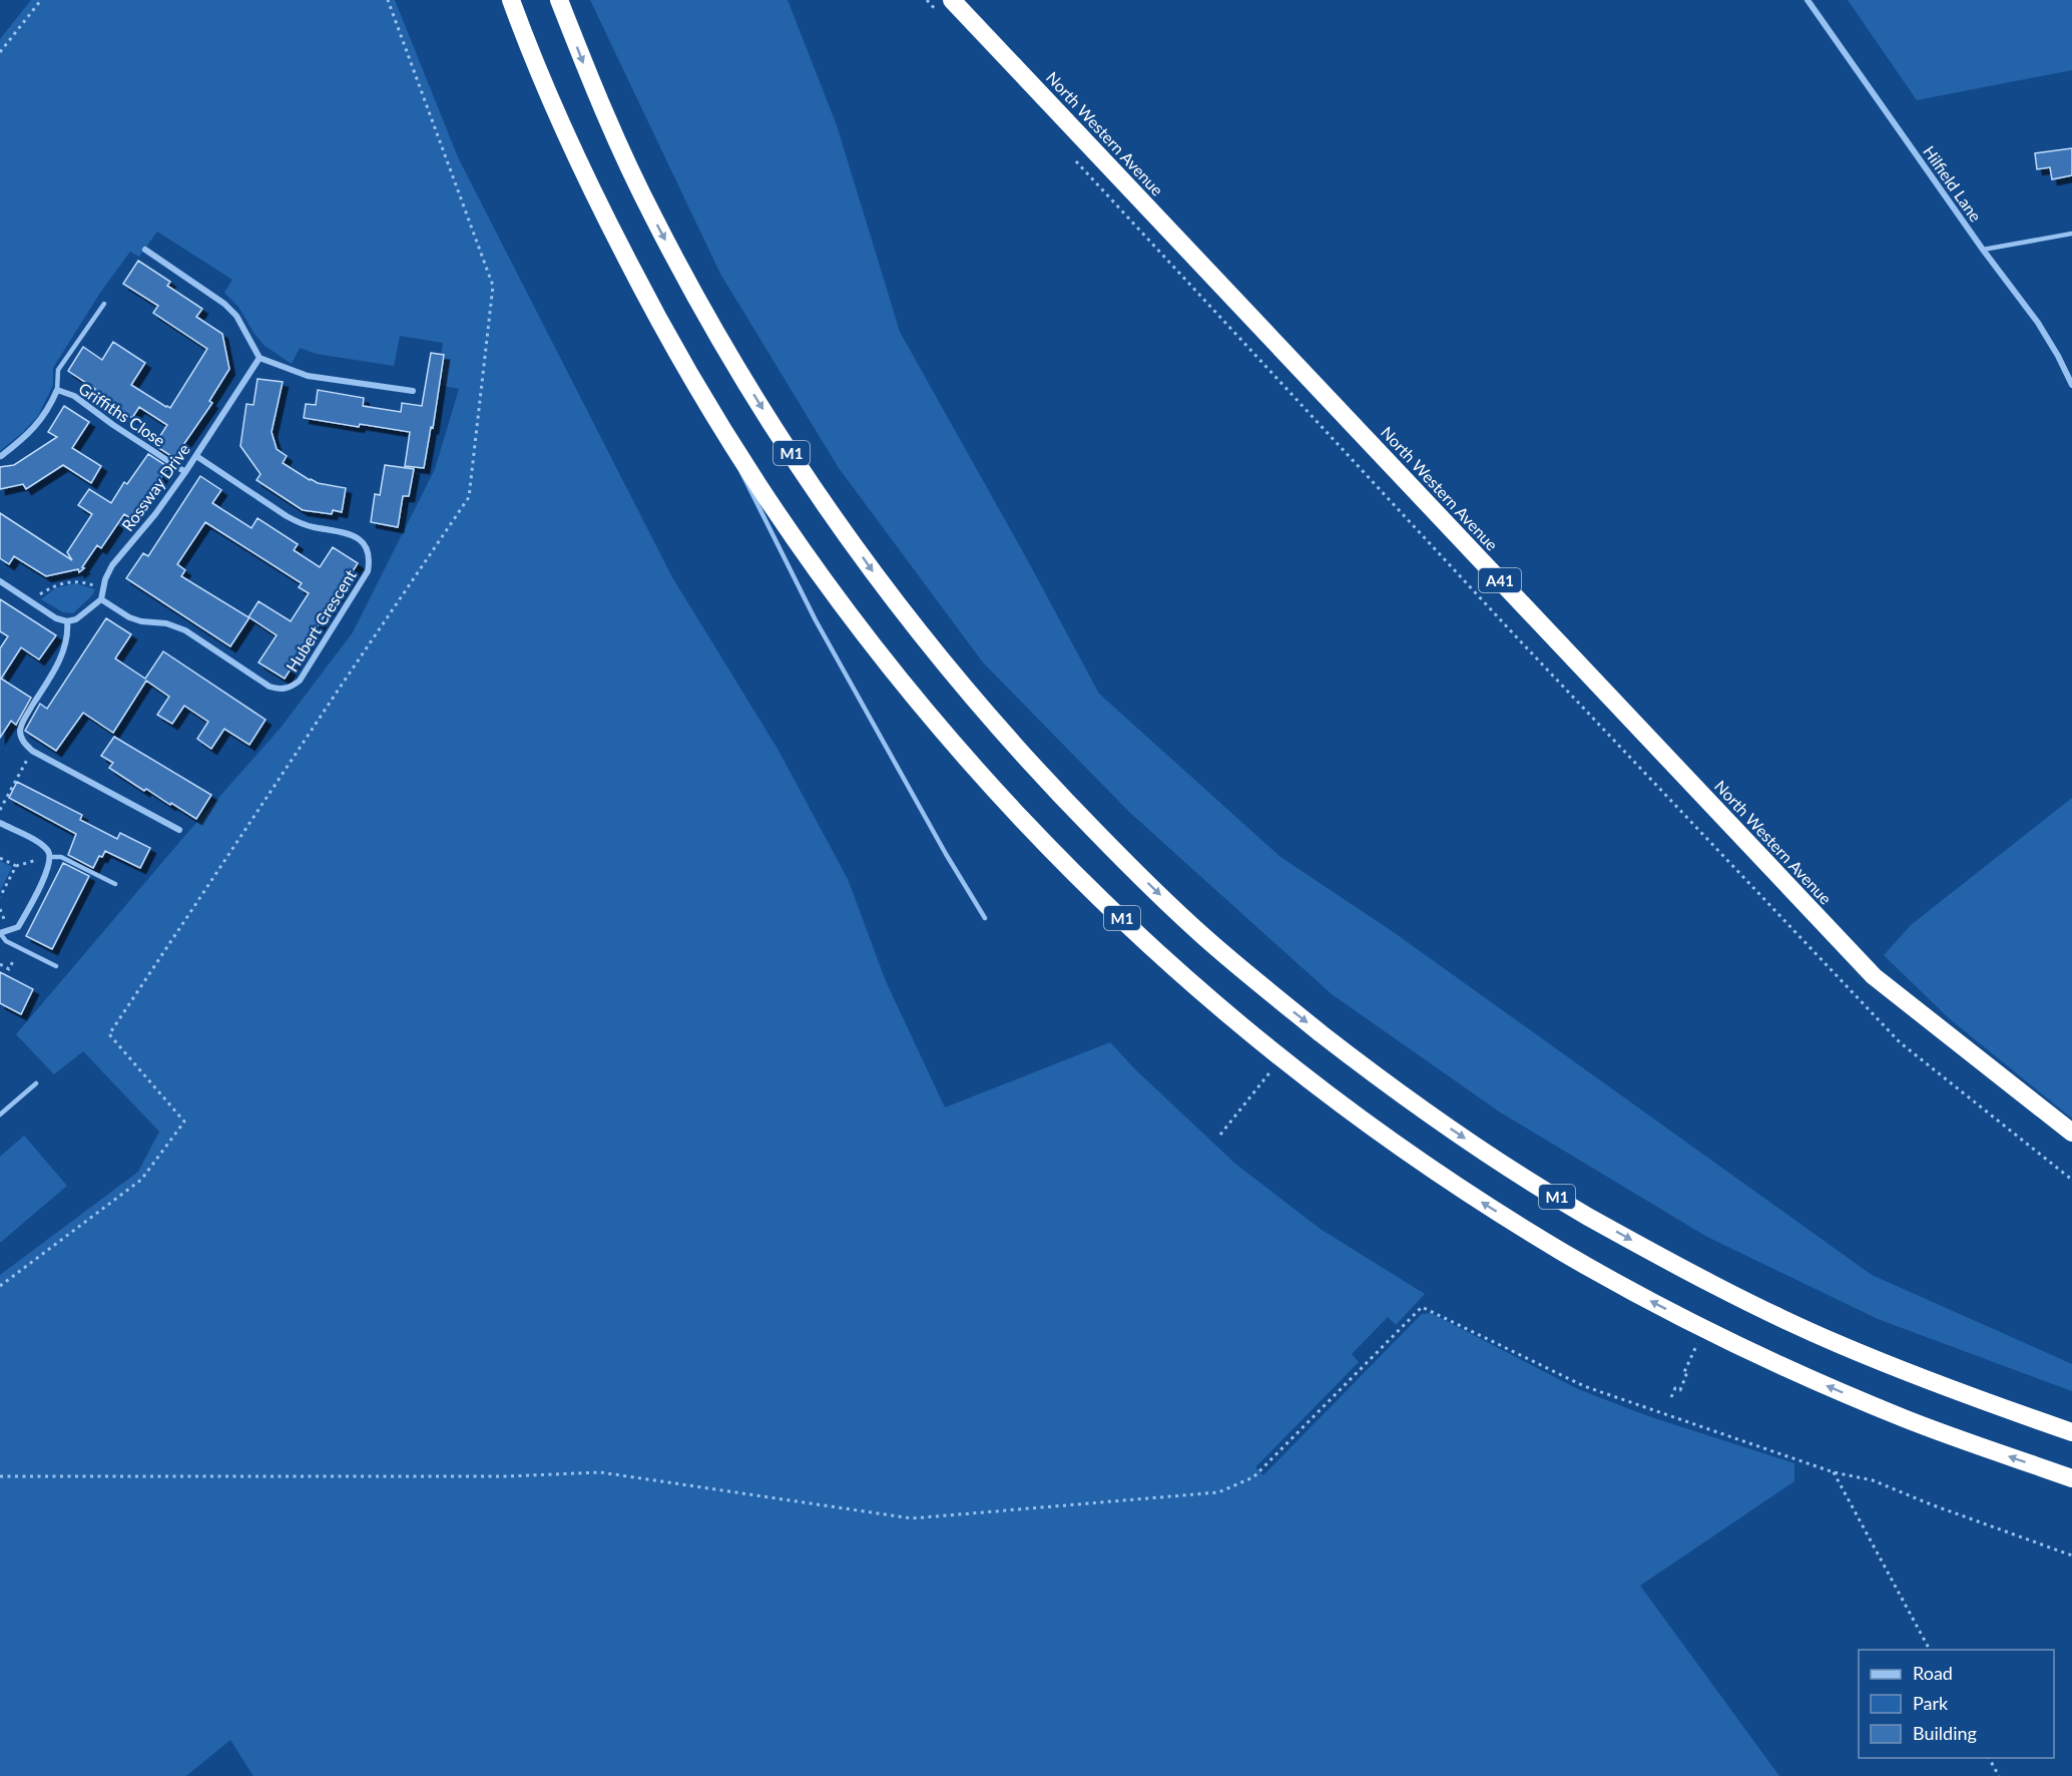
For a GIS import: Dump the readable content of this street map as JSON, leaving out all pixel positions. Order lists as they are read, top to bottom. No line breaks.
{"streets":{"highway":["North Western Avenue","M1","A41"],"street":["Hilfield Lane","Griffiths Close","Rossway Drive","Hubert Crescent"]},"crossings":[["Griffiths Close","Rossway Drive"],["Rossway Drive","Hubert Crescent"]],"legend":["Road","Park","Building"]}
